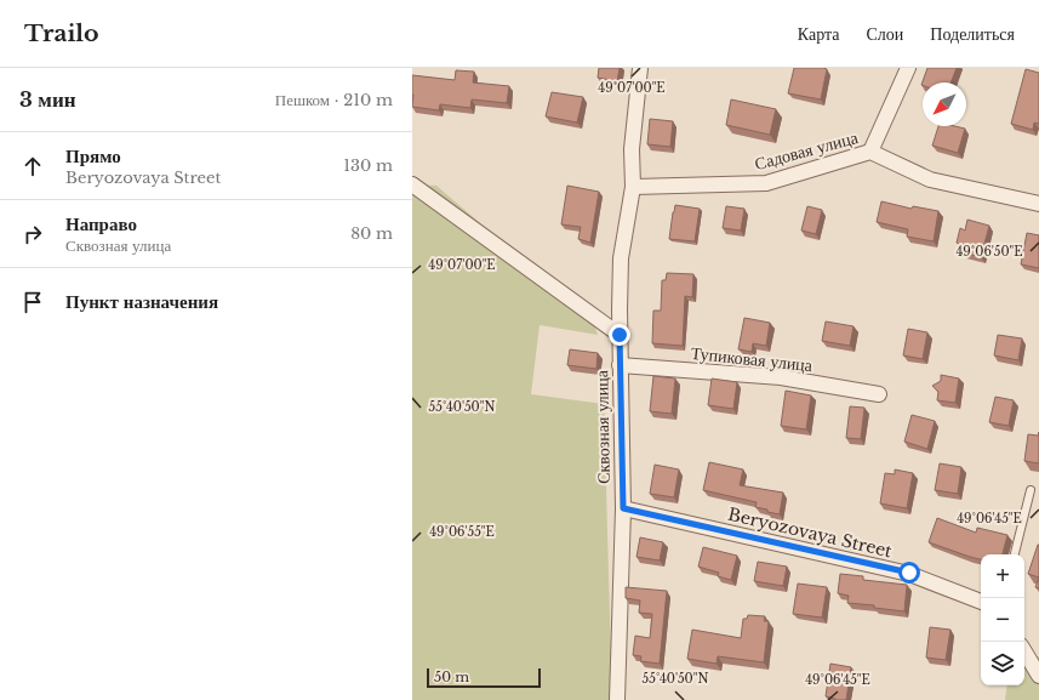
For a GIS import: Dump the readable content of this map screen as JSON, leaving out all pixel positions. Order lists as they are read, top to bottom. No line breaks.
{"streets":{"street":["Садовая улица","Тупиковая улица","Сквозная улица","Beryozovaya Street"]},"crossings":[["Садовая улица","Сквозная улица"],["Тупиковая улица","Сквозная улица"],["Сквозная улица","Beryozovaya Street"]],"scale_bar":"50 m","north":"bottom left","page":{"header":"Trailo","nav":["Карта","Слои","Поделиться"],"heading":["3 мин","Пешком · 210 m"],"list":[["Прямо","Beryozovaya Street","130 m"],["Направо","Сквозная улица","80 m"],"Пункт назначения"],"map_buttons":["+","−"],"scale":"50 m"},"coordinates":["49°07'00\"E","49°06'50\"E","55°40'50\"N","49°06'45\"E","49°06'55\"E"]}
